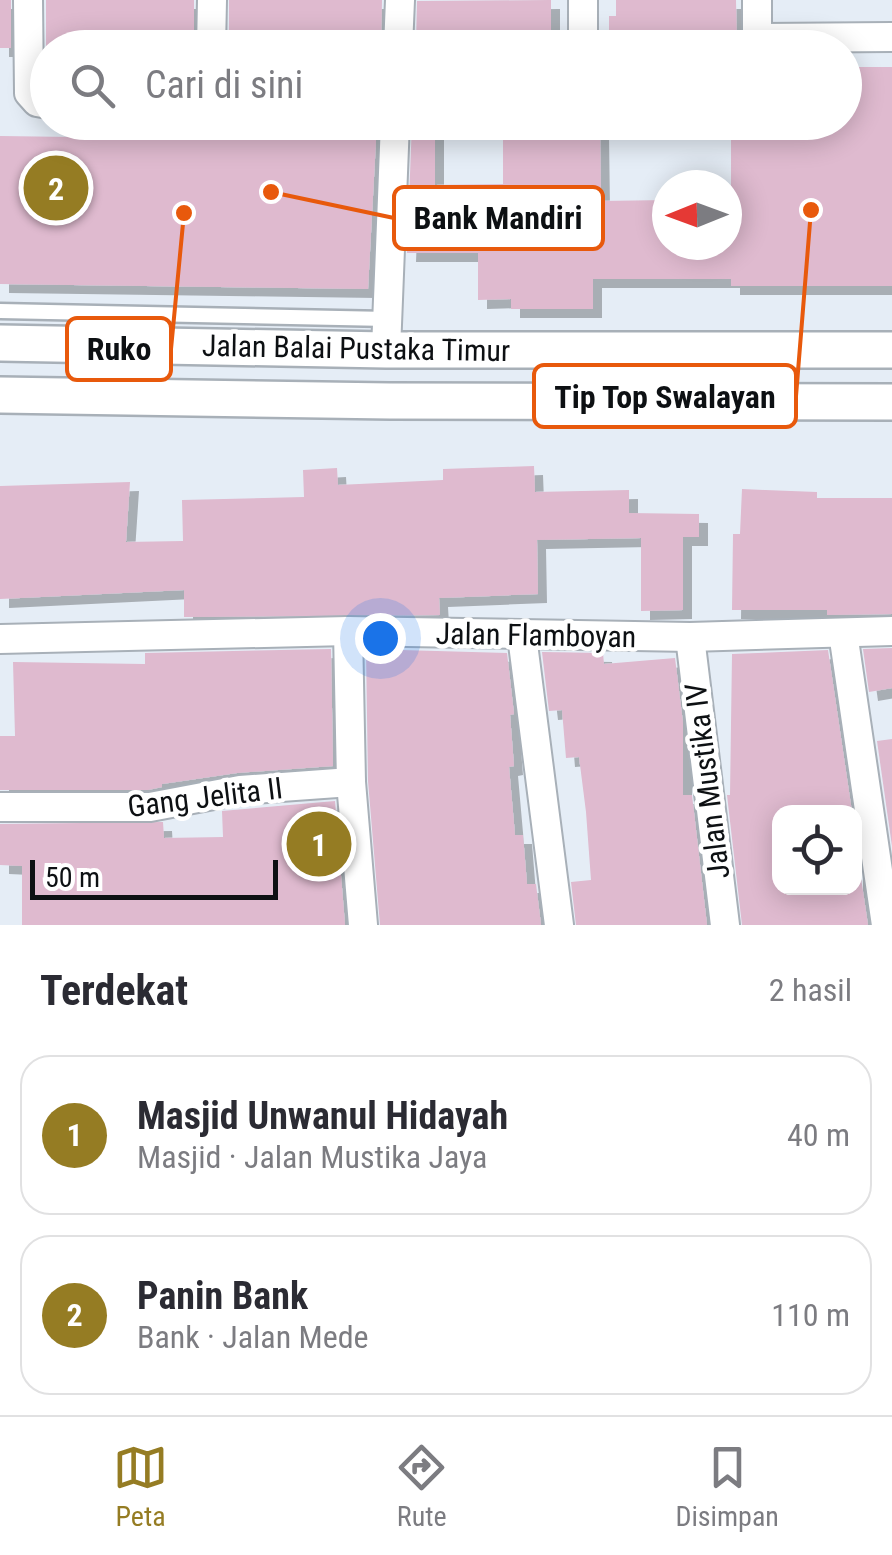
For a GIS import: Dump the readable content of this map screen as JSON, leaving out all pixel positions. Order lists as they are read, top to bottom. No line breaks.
{"streets":{"street":["Jalan Balai Pustaka Timur","Jalan Flamboyan","Jalan Mustika IV","Gang Jelita II"]},"crossings":[["Jalan Flamboyan","Jalan Mustika IV"]],"places":["Bank Mandiri","Tip Top Swalayan","Ruko"],"scale_bar":"50 m","north":"left","page":{"search":"Cari di sini","pins":["2","1"],"scale":"50 m","heading":["Terdekat","2 hasil"],"list":[{"mark":"1","name":"Masjid Unwanul Hidayah","note":"Masjid · Jalan Mustika Jaya","value":"40 m"},{"mark":"2","name":"Panin Bank","note":"Bank · Jalan Mede","value":"110 m"}],"nav":["Peta","Rute","Disimpan"]}}
